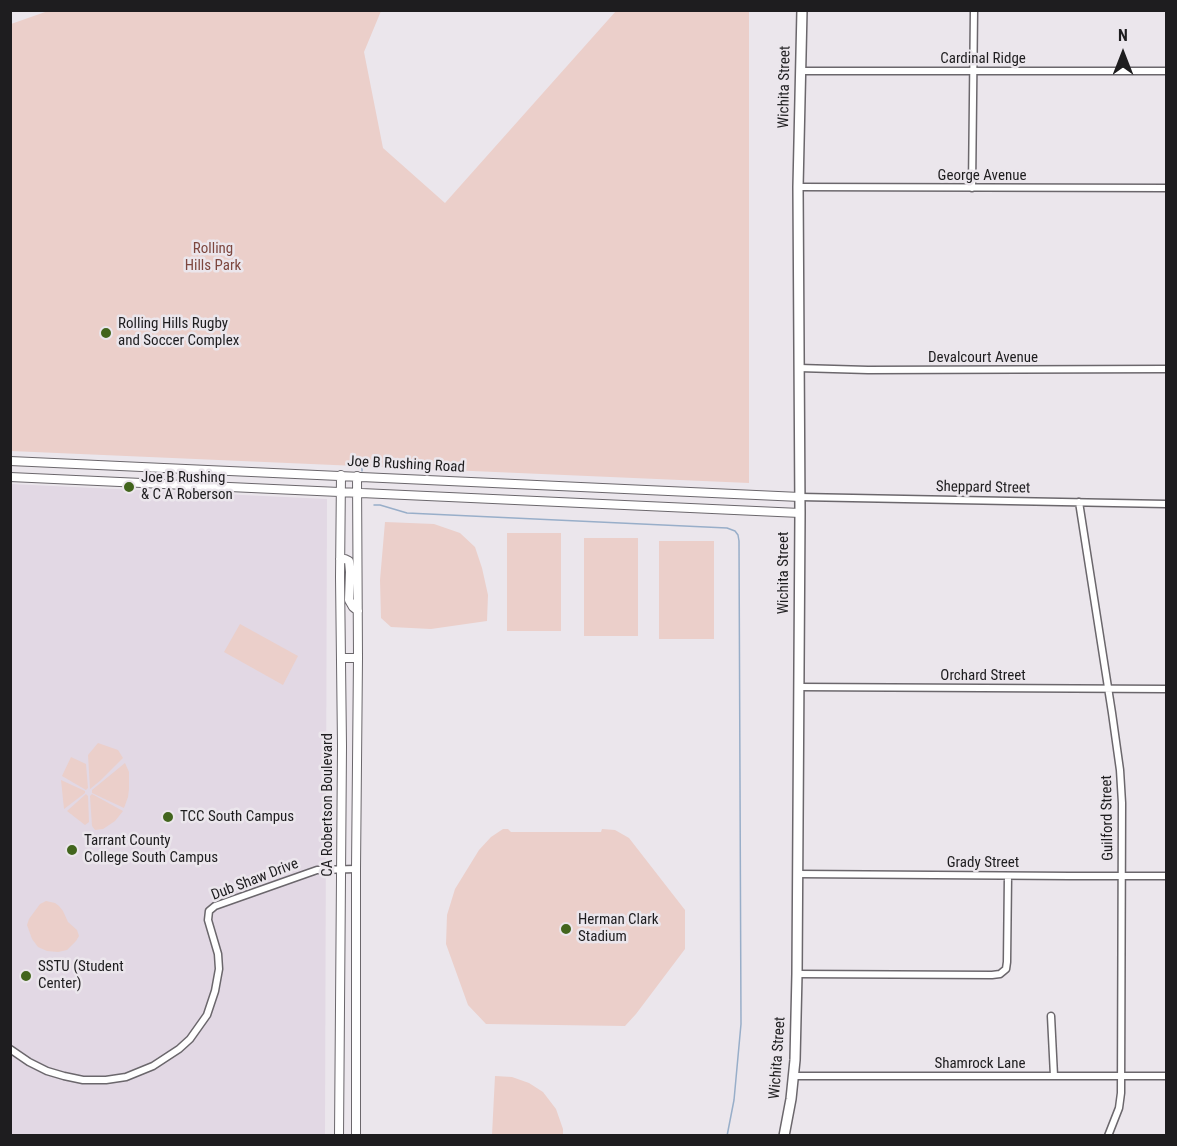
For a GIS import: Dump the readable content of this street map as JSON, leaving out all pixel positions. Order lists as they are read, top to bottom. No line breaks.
{"streets":{"main road":["Wichita Street"],"street":["Cardinal Ridge","George Avenue","Devalcourt Avenue","Joe B Rushing Road","Sheppard Street","Orchard Street","CA Robertson Boulevard","Guilford Street","Grady Street","Dub Shaw Drive","Shamrock Lane"]},"crossings":[["Cardinal Ridge","Wichita Street"],["Wichita Street","George Avenue"],["Wichita Street","Devalcourt Avenue"],["Wichita Street","Joe B Rushing Road"],["Wichita Street","Sheppard Street"],["Wichita Street","Orchard Street"],["Wichita Street","Grady Street"],["Wichita Street","Shamrock Lane"],["Joe B Rushing Road","Sheppard Street"],["Joe B Rushing Road","CA Robertson Boulevard"],["Sheppard Street","Guilford Street"],["Orchard Street","Guilford Street"],["CA Robertson Boulevard","Dub Shaw Drive"],["Guilford Street","Grady Street"],["Guilford Street","Shamrock Lane"]],"parks":["Rolling Hills Park"],"places":["Rolling Hills Rugby and Soccer Complex","Joe B Rushing & C A Roberson","TCC South Campus","Tarrant County College South Campus","Herman Clark Stadium","SSTU (Student Center)"],"north":"top"}
